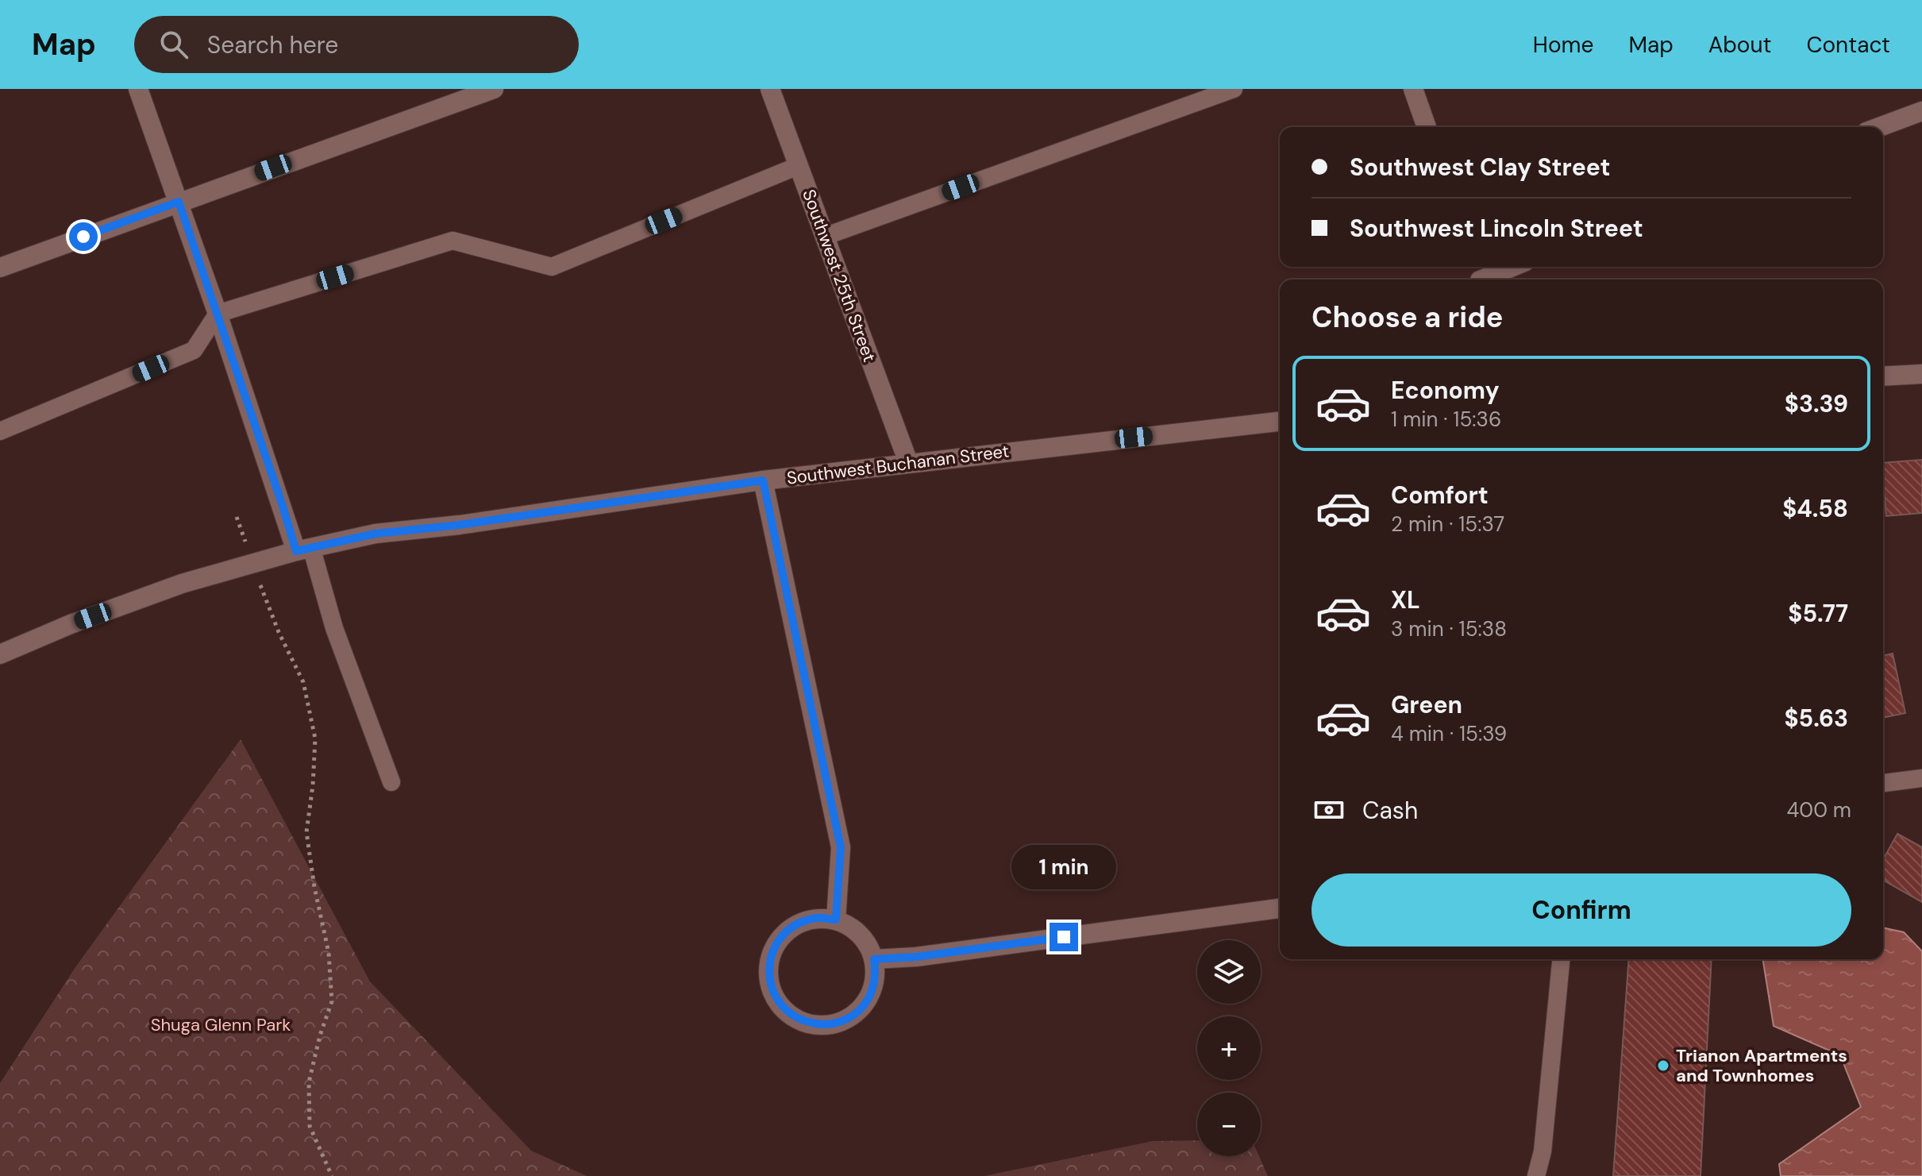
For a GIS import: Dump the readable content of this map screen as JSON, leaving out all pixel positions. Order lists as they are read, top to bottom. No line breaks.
{"streets":{"street":["Southwest 25th Street","Southwest Buchanan Street"]},"crossings":[["Southwest 25th Street","Southwest Buchanan Street"]],"parks":["Shuga Glenn Park"],"places":["Trianon Apartments and Townhomes"],"page":{"header":"Map","search":"Search here","nav":["Home","Map","About","Contact"],"banner":["Southwest Clay Street","Southwest Lincoln Street"],"heading":"Choose a ride","list":[{"name":"Economy","note":"1 min · 15:36","value":"$3.39"},{"name":"Comfort","note":"2 min · 15:37","value":"$4.58"},{"name":"XL","note":"3 min · 15:38","value":"$5.77"},{"name":"Green","note":"4 min · 15:39","value":"$5.63"}],"pay":["Cash","400 m"],"bubble":"1 min","buttons":"Confirm","map_buttons":["+","−"]}}
